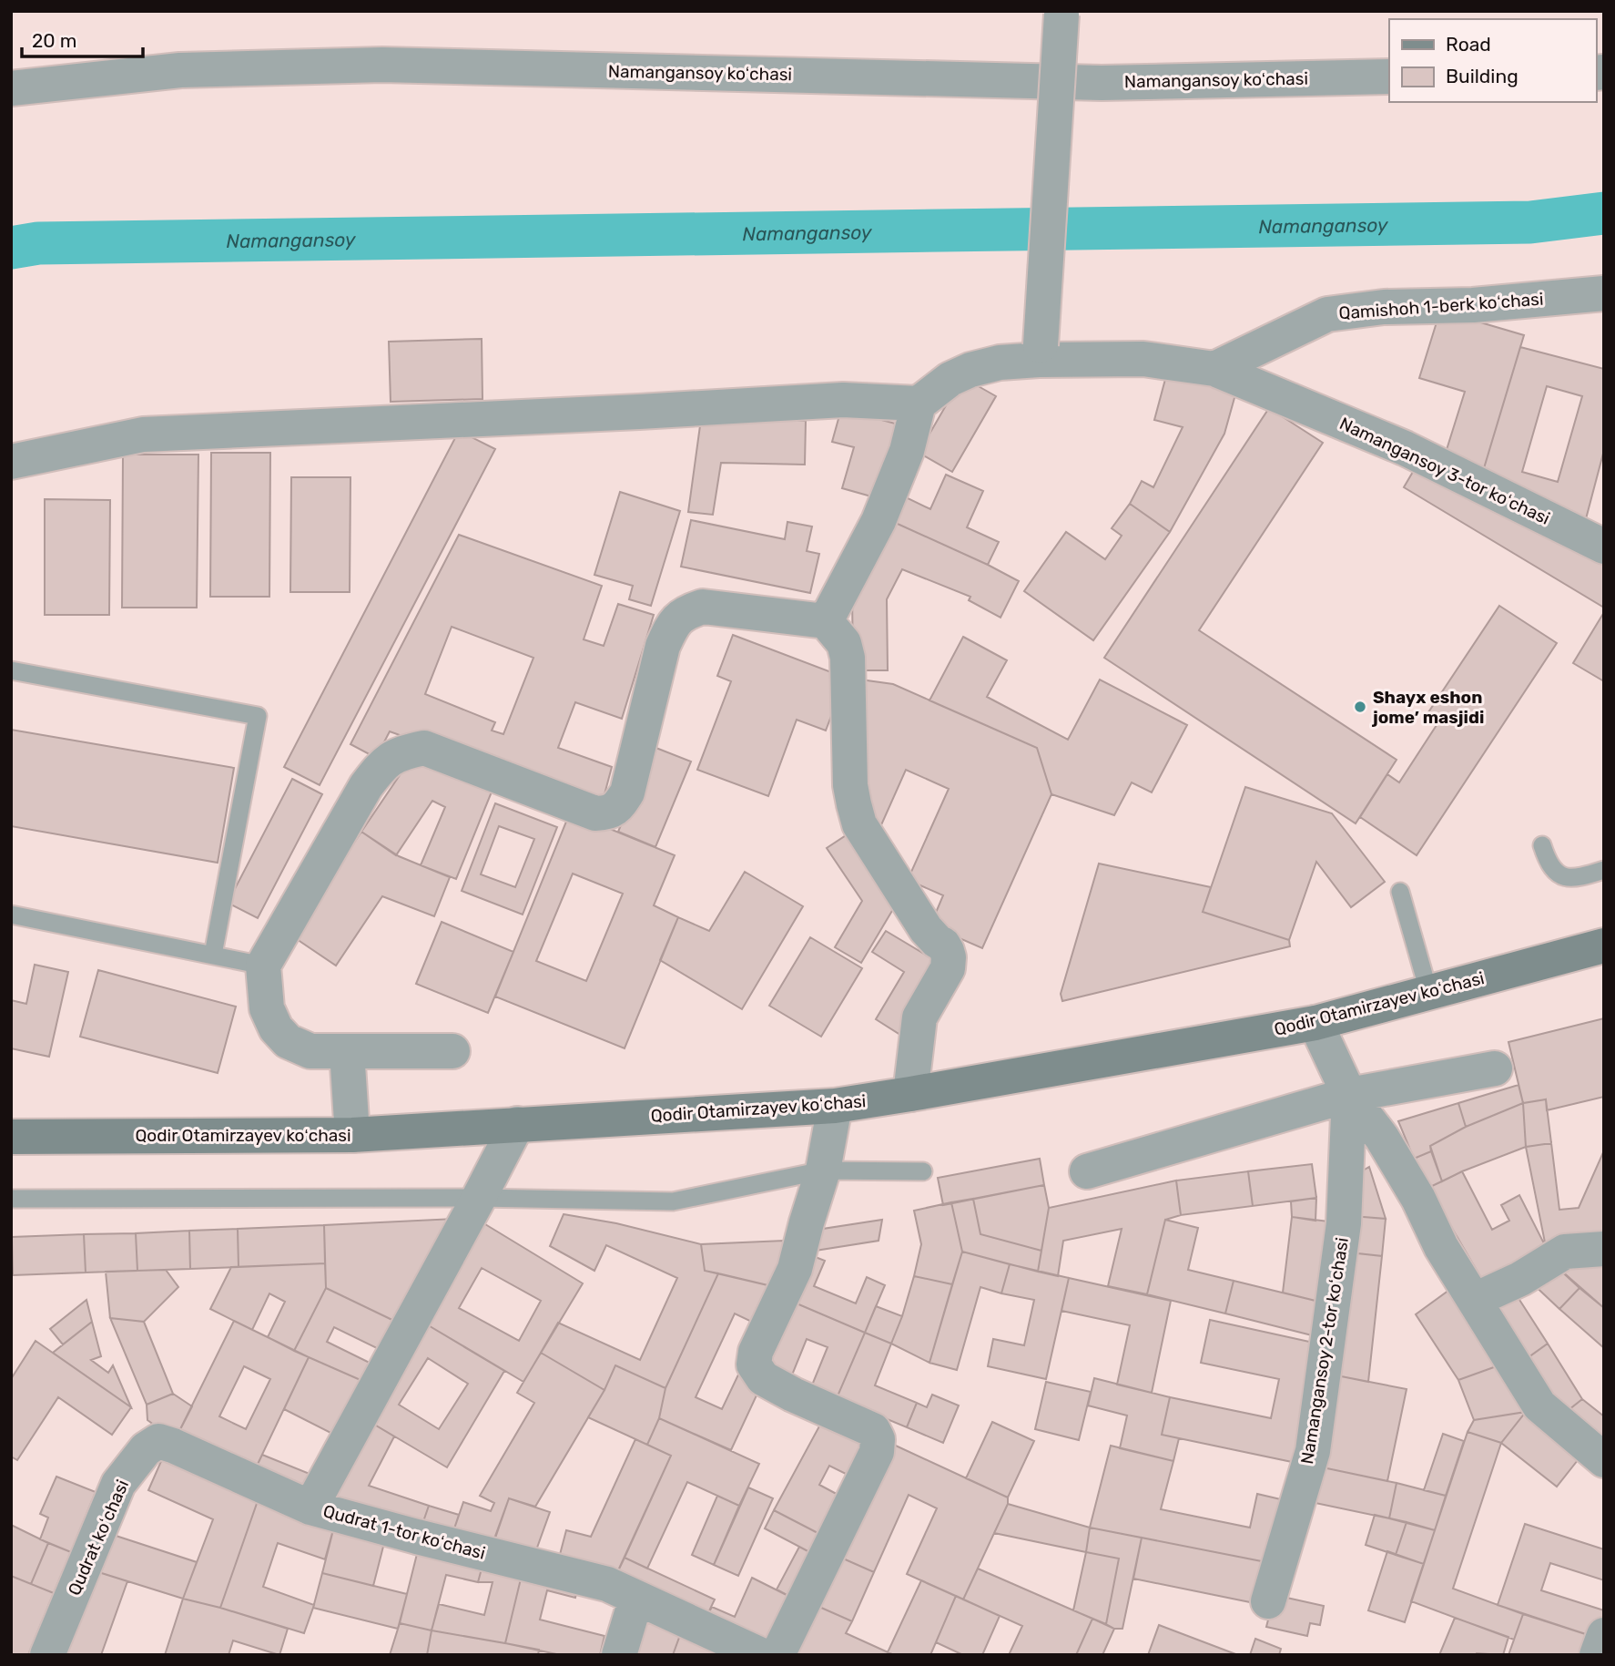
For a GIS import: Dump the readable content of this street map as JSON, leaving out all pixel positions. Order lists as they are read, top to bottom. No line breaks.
{"streets":{"main road":["Qodir Otamirzayev koʻchasi"],"street":["Namangansoy koʻchasi","Qamishoh 1-berk koʻchasi","Namangansoy 3-tor koʻchasi","Namangansoy 2-tor koʻchasi","Qudrat 1-tor koʻchasi","Qudrat koʻchasi"]},"crossings":[["Qamishoh 1-berk koʻchasi","Namangansoy 3-tor koʻchasi"],["Qodir Otamirzayev koʻchasi","Namangansoy 2-tor koʻchasi"],["Qodir Otamirzayev koʻchasi","Qudrat 1-tor koʻchasi"],["Qudrat 1-tor koʻchasi","Qudrat koʻchasi"]],"water":["Namangansoy"],"places":["Shayx eshon jome’ masjidi"],"legend":["Road","Building"],"scale_bar":"20 m"}
